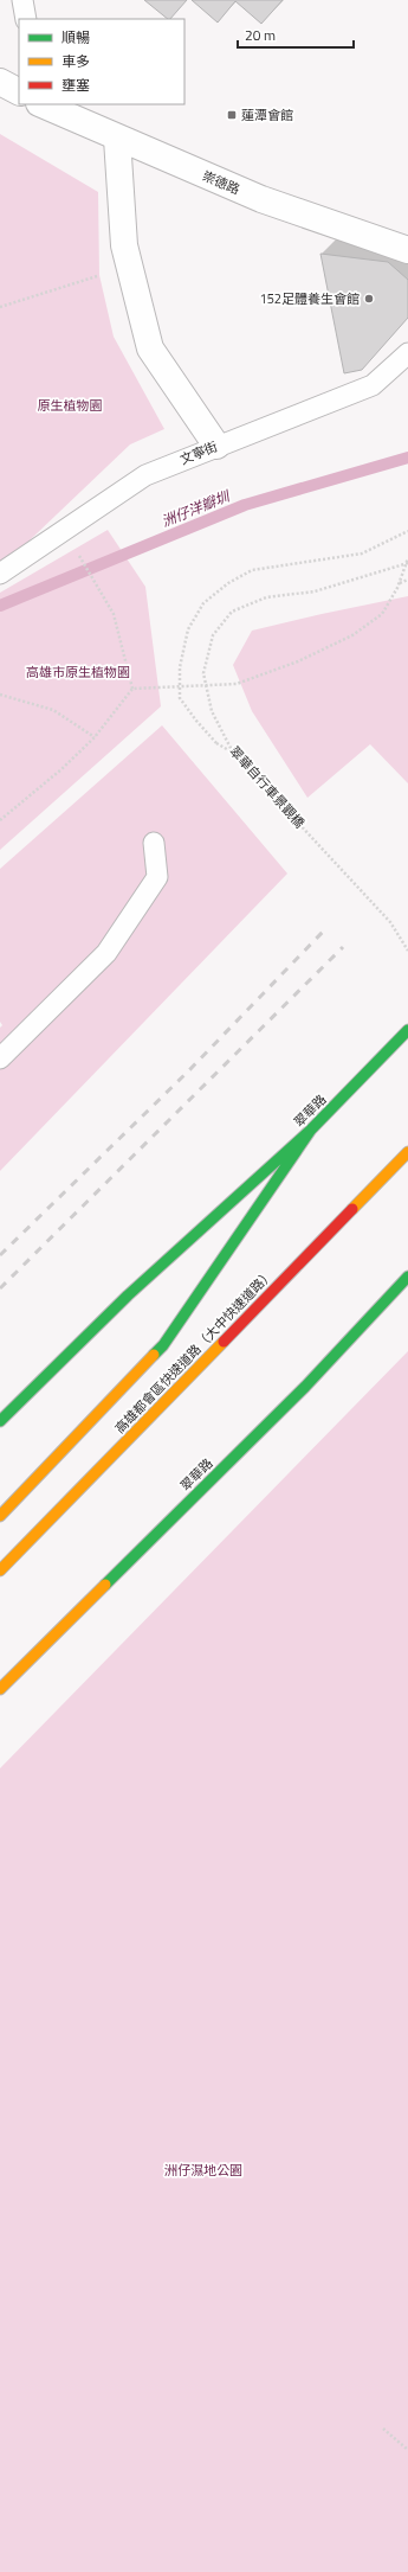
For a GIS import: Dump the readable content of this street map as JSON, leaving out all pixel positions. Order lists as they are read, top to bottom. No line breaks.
{"streets":{"main road":["翠華路","高雄都會區快速道路（大中快速道路）"],"street":["崇德路"],"lane":["文寧街"],"path":["翠華自行車景觀橋"]},"crossings":[["翠華路","高雄都會區快速道路（大中快速道路）"]],"water":["洲仔洋瓣圳"],"parks":["原生植物園","高雄市原生植物園","洲仔濕地公園"],"places":{"transit":["蓮潭會館"],"other":["152足體養生會館"]},"legend":["順暢","車多","壅塞"],"scale_bar":"20 m"}
